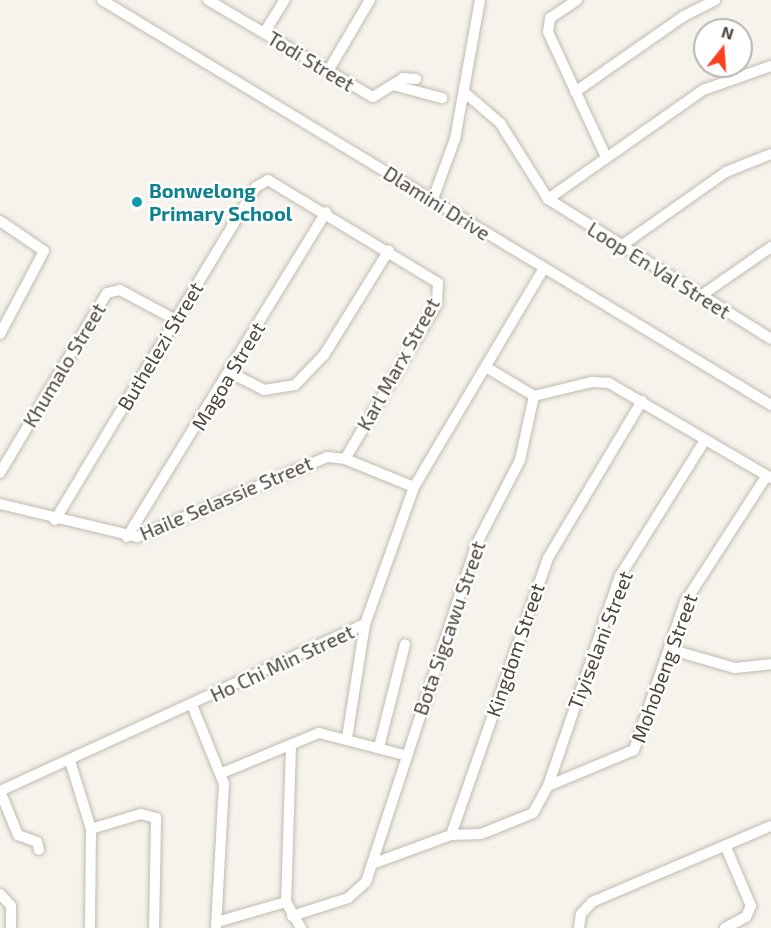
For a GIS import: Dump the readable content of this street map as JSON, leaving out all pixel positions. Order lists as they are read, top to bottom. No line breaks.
{"streets":{"street":["Todi Street","Dlamini Drive","Loop En Val Street","Buthelezi Street","Karl Marx Street","Khumalo Street","Magoa Street","Haile Selassie Street","Bota Sigcawu Street","Tiyiselani Street","Kingdom Street","Ho Chi Min Street","Mohobeng Street"]},"crossings":[["Dlamini Drive","Ho Chi Min Street"],["Buthelezi Street","Karl Marx Street"],["Buthelezi Street","Khumalo Street"],["Buthelezi Street","Haile Selassie Street"],["Karl Marx Street","Magoa Street"],["Karl Marx Street","Haile Selassie Street"],["Magoa Street","Haile Selassie Street"],["Haile Selassie Street","Ho Chi Min Street"],["Tiyiselani Street","Kingdom Street"],["Tiyiselani Street","Mohobeng Street"]],"places":["Bonwelong Primary School"],"north":"top"}
